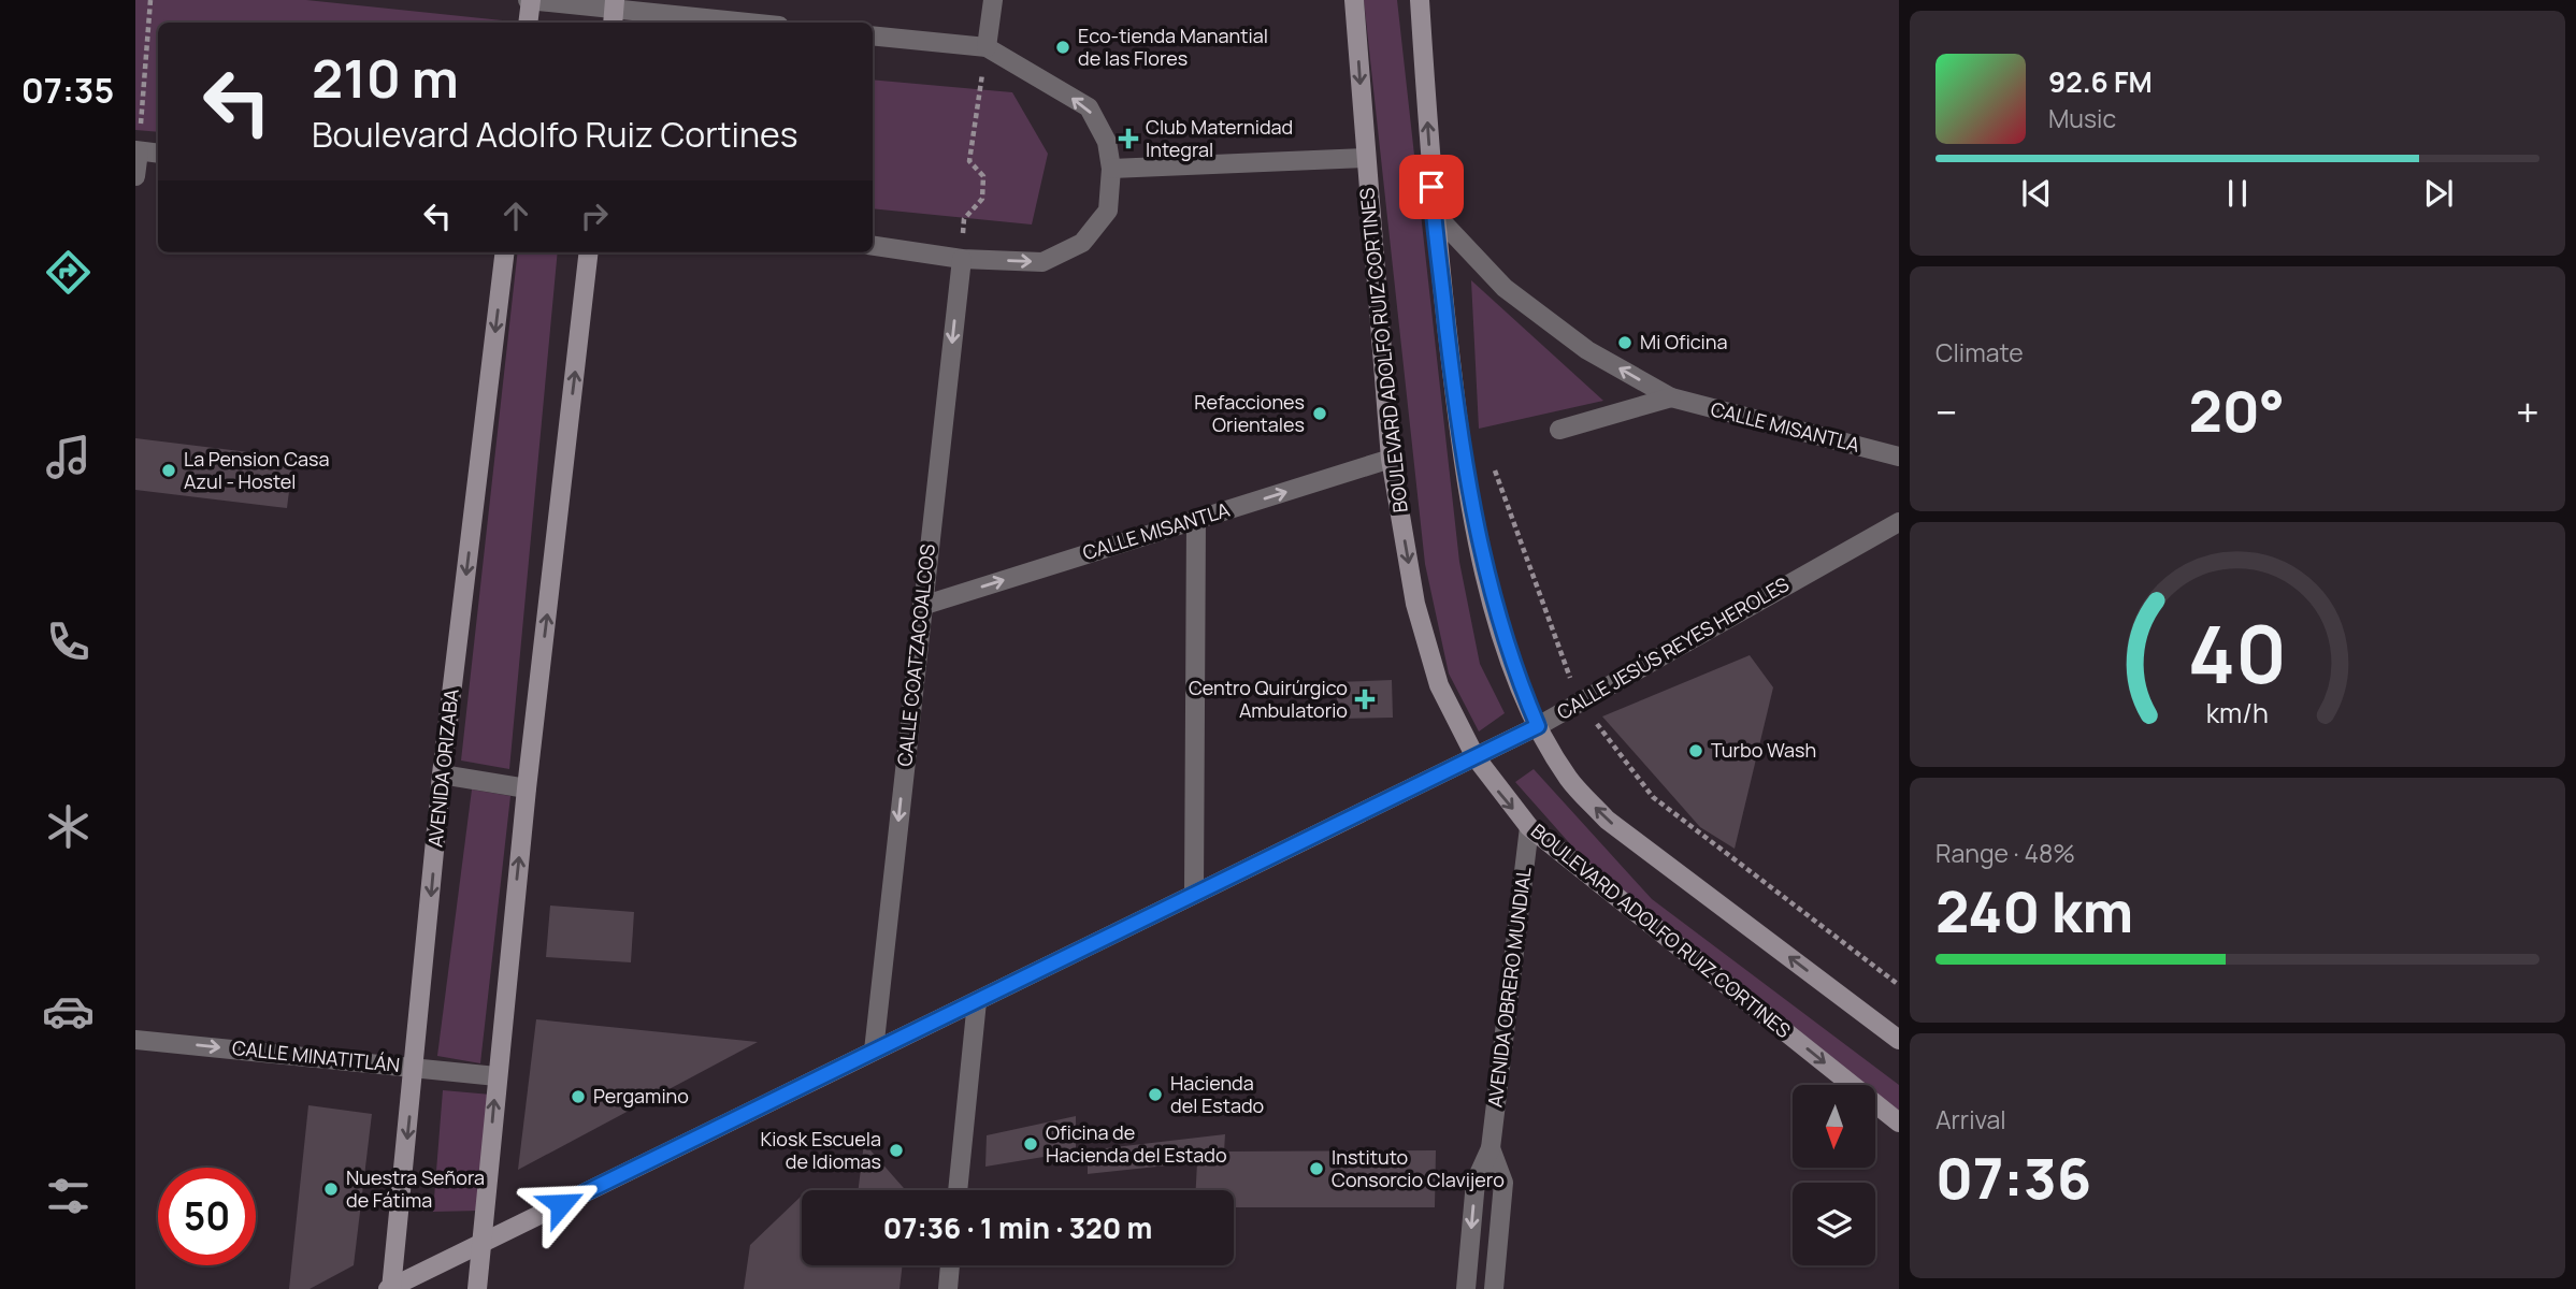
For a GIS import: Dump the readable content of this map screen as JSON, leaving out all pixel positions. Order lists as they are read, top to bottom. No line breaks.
{"streets":{"main road":["BOULEVARD ADOLFO RUIZ CORTINES","CALLE JESÚS REYES HEROLES","AVENIDA ORIZABA"],"street":["CALLE MISANTLA","CALLE COATZACOALCOS","AVENIDA OBRERO MUNDIAL","CALLE MINATITLÁN"]},"crossings":[["BOULEVARD ADOLFO RUIZ CORTINES","CALLE MISANTLA"],["BOULEVARD ADOLFO RUIZ CORTINES","CALLE JESÚS REYES HEROLES"],["BOULEVARD ADOLFO RUIZ CORTINES","AVENIDA OBRERO MUNDIAL"],["CALLE MISANTLA","CALLE COATZACOALCOS"],["CALLE JESÚS REYES HEROLES","CALLE COATZACOALCOS"],["CALLE JESÚS REYES HEROLES","AVENIDA ORIZABA"],["AVENIDA ORIZABA","CALLE MINATITLÁN"]],"one_way":["CALLE COATZACOALCOS","CALLE MINATITLÁN"],"places":{"other":["Eco-tienda Manantial de las Flores","Mi Oficina","Refacciones Orientales","La Pension Casa Azul - Hostel","Turbo Wash","Hacienda del Estado","Pergamino","Oficina de Hacienda del Estado","Kiosk Escuela de Idiomas","Instituto Consorcio Clavijero","Nuestra Señora de Fátima"],"health":["Club Maternidad Integral","Centro Quirúrgico Ambulatorio"]},"north":"bottom","page":{"tabs":"07:35","turn":["210 m","Boulevard Adolfo Ruiz Cortines"],"song":["92.6 FM","Music"],"tile":["Climate",["Range · 48%","240 km"],["Arrival","07:36"]],"heat":["−","20°","+"],"limit":"50","trip":"07:36 · 1 min · 320 m","gauge":["40","km/h"]}}
